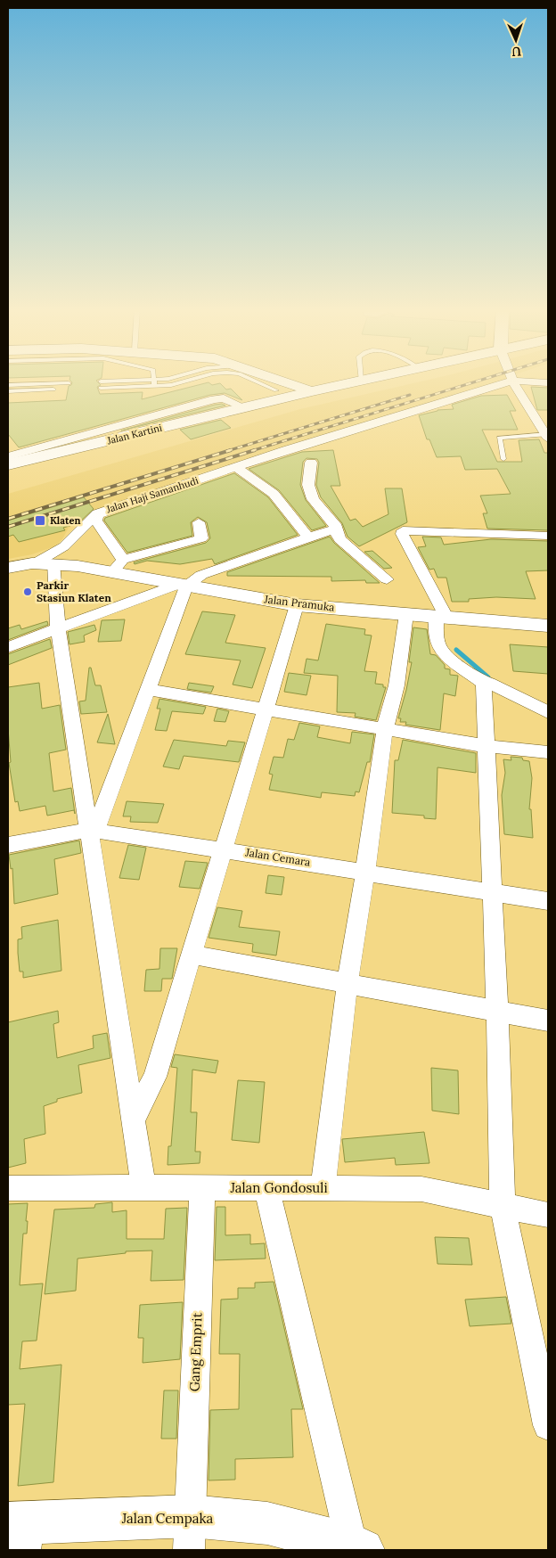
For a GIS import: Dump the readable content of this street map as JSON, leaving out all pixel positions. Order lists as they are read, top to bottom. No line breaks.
{"streets":{"main road":["Jalan Kartini","Jalan Haji Samanhudi","Jalan Pramuka","Jalan Cempaka"],"street":["Jalan Cemara","Jalan Gondosuli","Gang Emprit"]},"crossings":[["Jalan Haji Samanhudi","Jalan Pramuka"],["Jalan Gondosuli","Gang Emprit"],["Gang Emprit","Jalan Cempaka"]],"places":{"transit":["Klaten"],"other":["Parkir Stasiun Klaten"]},"north":"bottom"}
